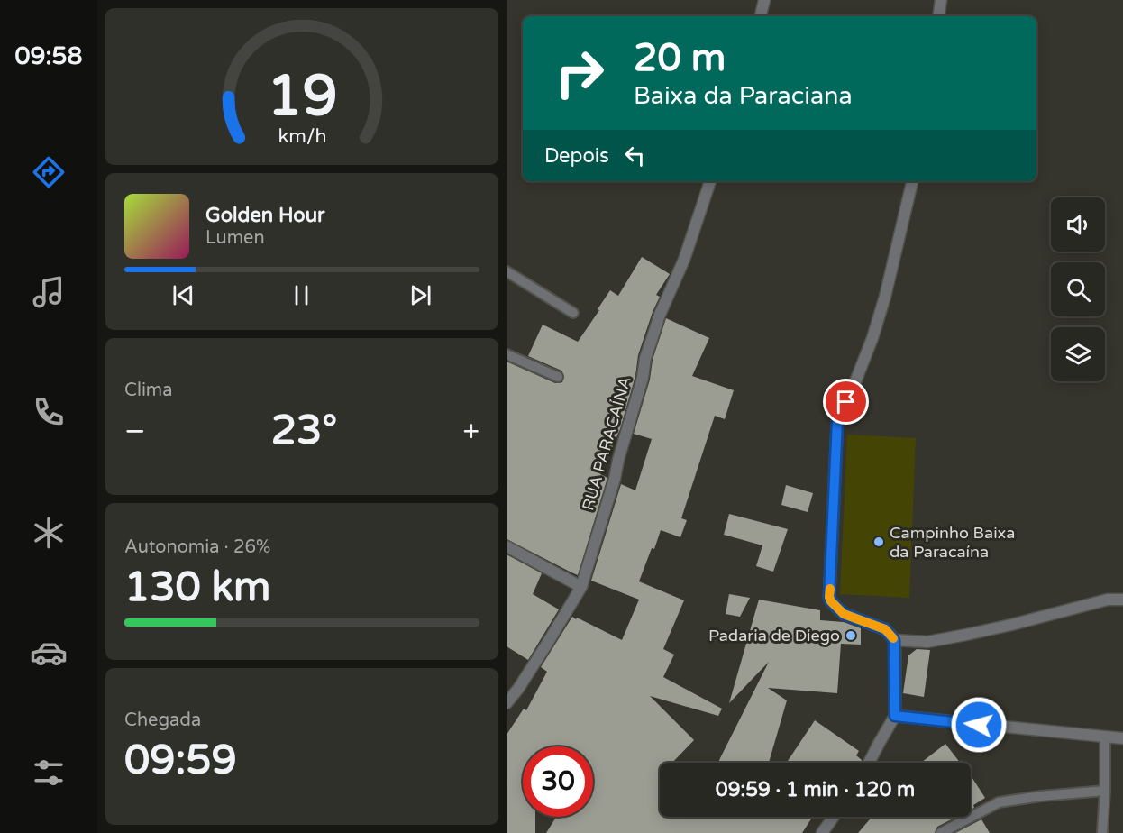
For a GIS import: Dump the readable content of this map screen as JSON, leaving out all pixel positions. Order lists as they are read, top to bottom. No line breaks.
{"streets":{"street":["RUA PARACAÍNA"]},"places":["Campinho Baixa da Paracaína","Padaria de Diego"],"page":{"tabs":"09:58","turn":["20 m","Baixa da Paraciana"],"then":"Depois","song":["Golden Hour","Lumen"],"tile":["Clima",["Autonomia · 26%","130 km"],["Chegada","09:59"]],"heat":["−","23°","+"],"limit":"30","trip":"09:59 · 1 min · 120 m","gauge":["19","km/h"]}}
